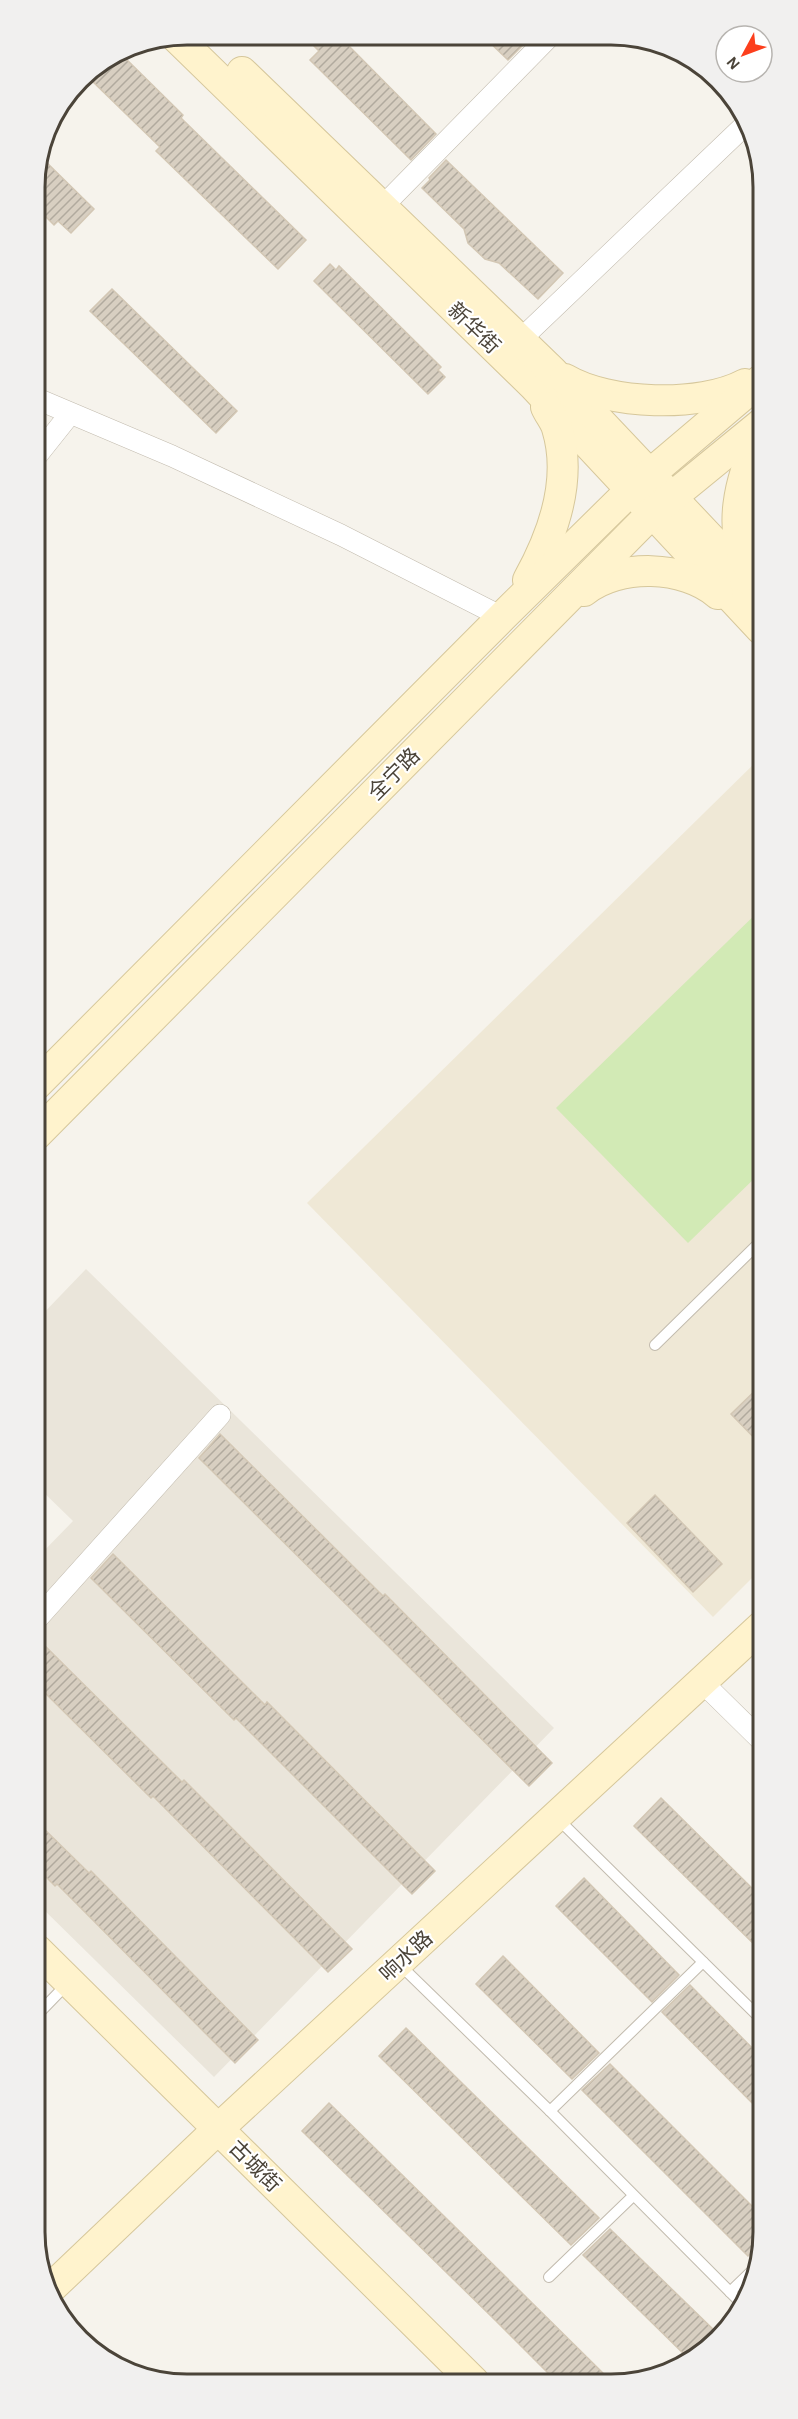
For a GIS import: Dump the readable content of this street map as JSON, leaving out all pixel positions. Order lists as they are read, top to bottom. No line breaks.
{"streets":{"main road":["新华街","全宁路","响水路","古城街"]},"crossings":[["新华街","全宁路"],["响水路","古城街"]],"north":"bottom left"}
